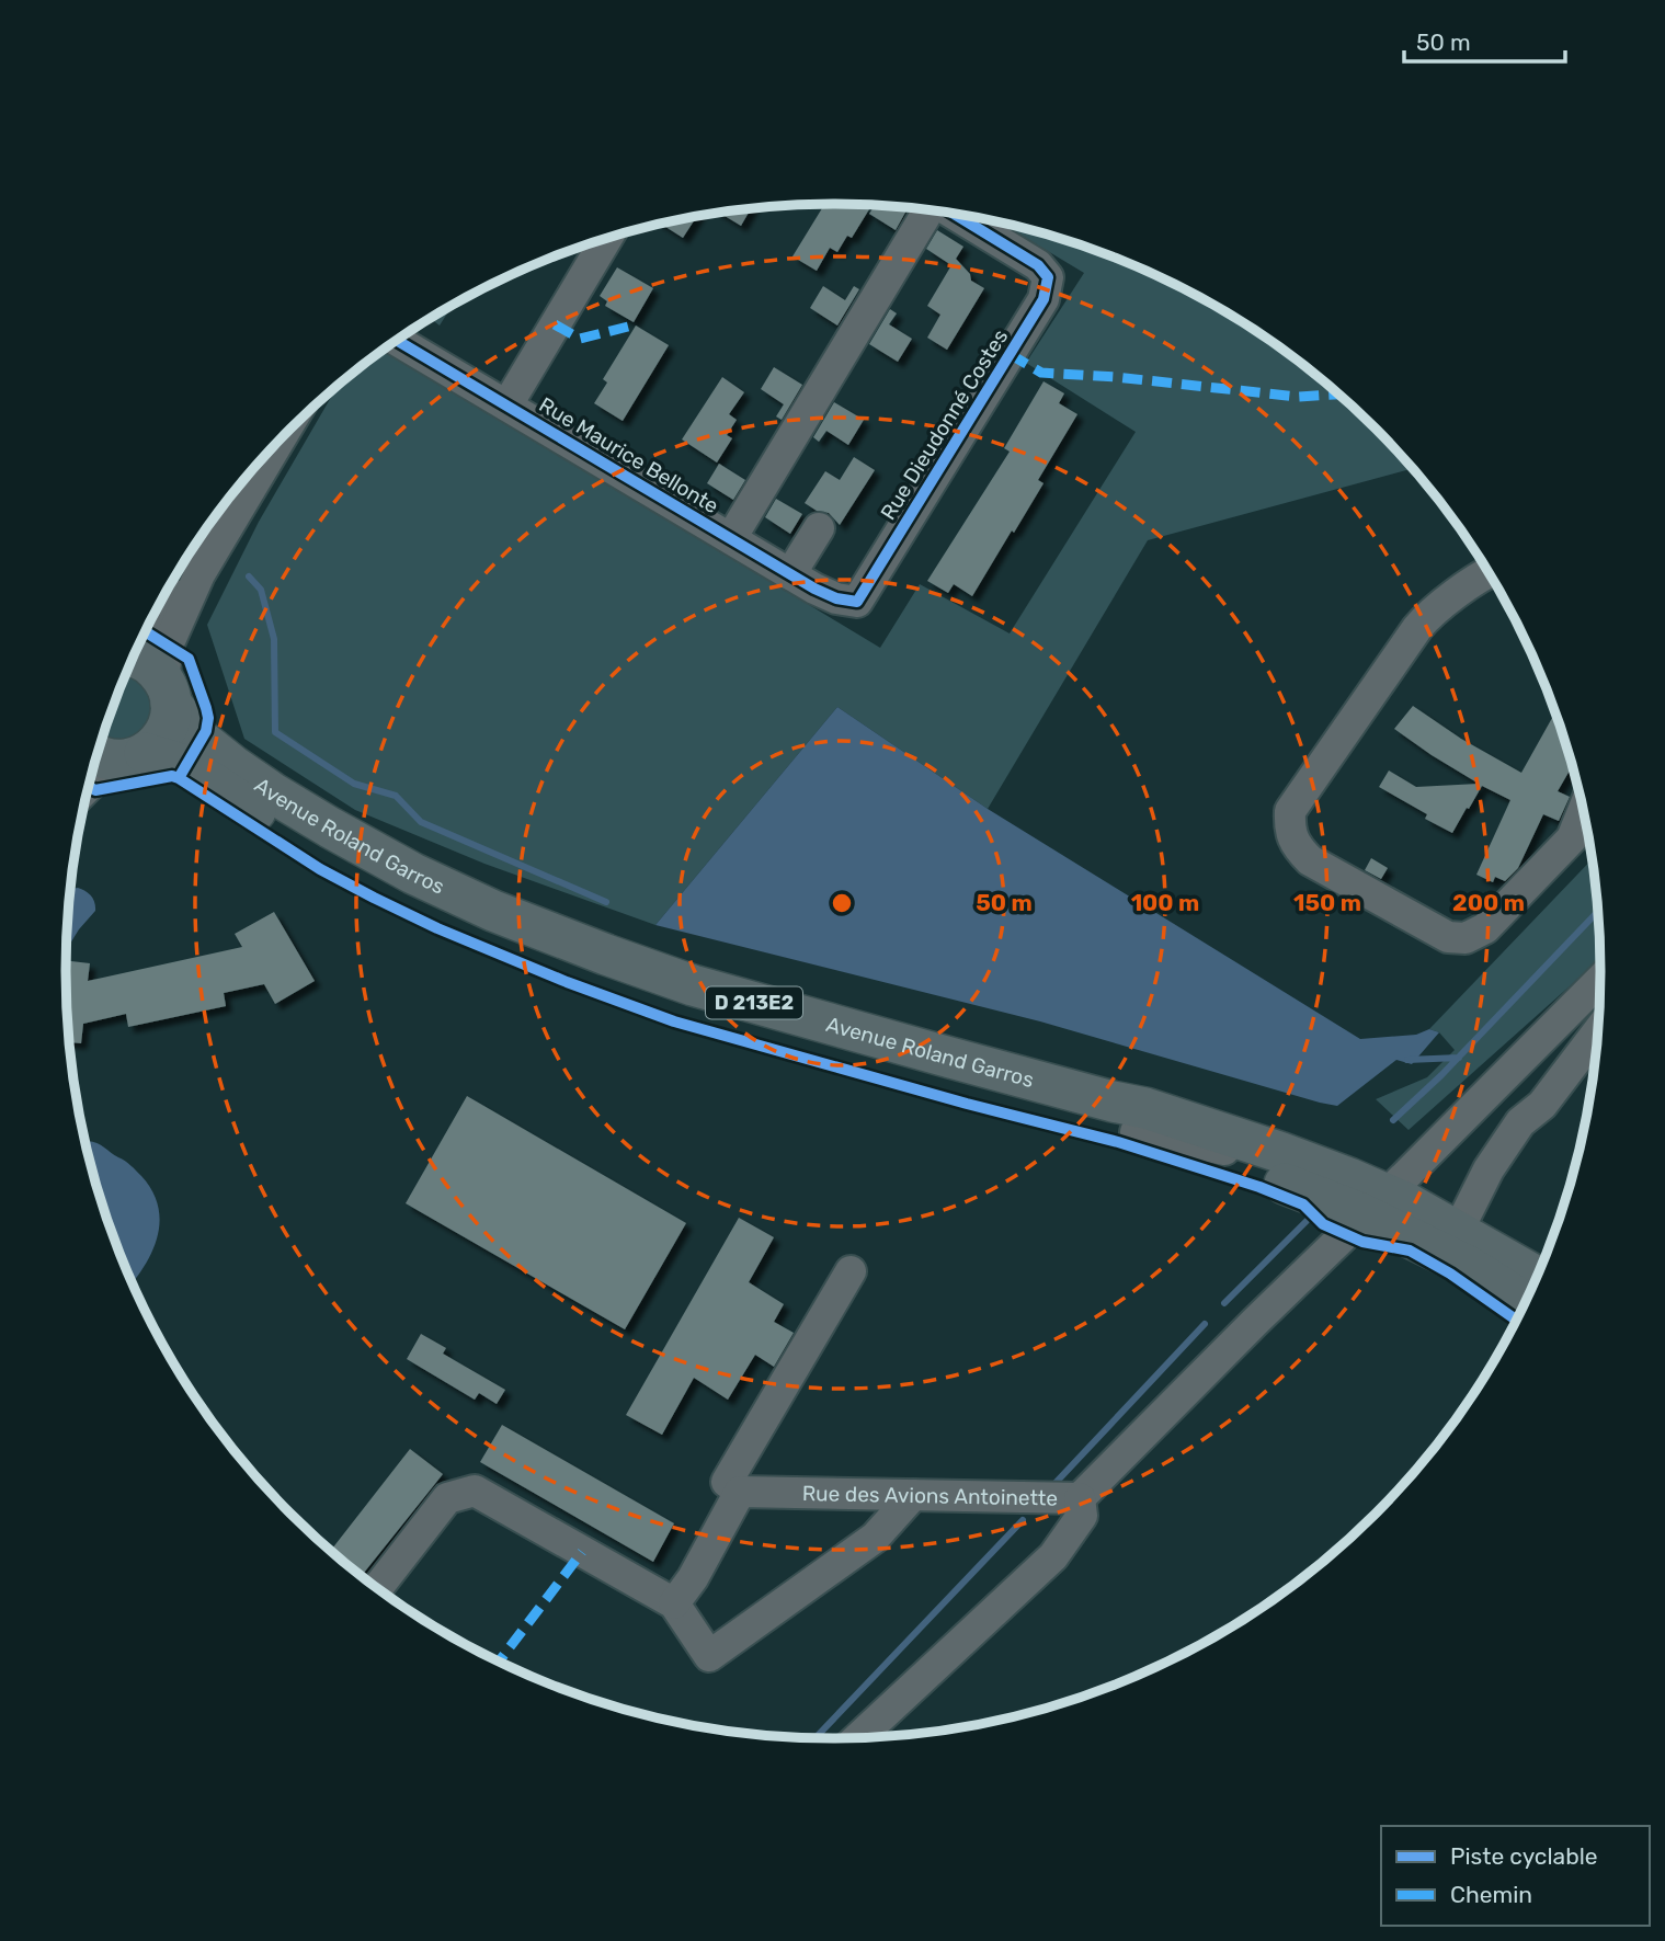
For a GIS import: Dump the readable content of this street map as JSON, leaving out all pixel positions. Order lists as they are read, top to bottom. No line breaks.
{"streets":{"main road":["Avenue Roland Garros","D 213E2"],"street":["Rue Dieudonné Costes","Rue Maurice Bellonte","Rue des Avions Antoinette"]},"crossings":[["Rue Dieudonné Costes","Rue Maurice Bellonte"],["Avenue Roland Garros","Rue des Avions Antoinette"]],"legend":["Piste cyclable","Chemin"],"scale_bar":"50 m","rings":["50 m","100 m","150 m","200 m"]}
